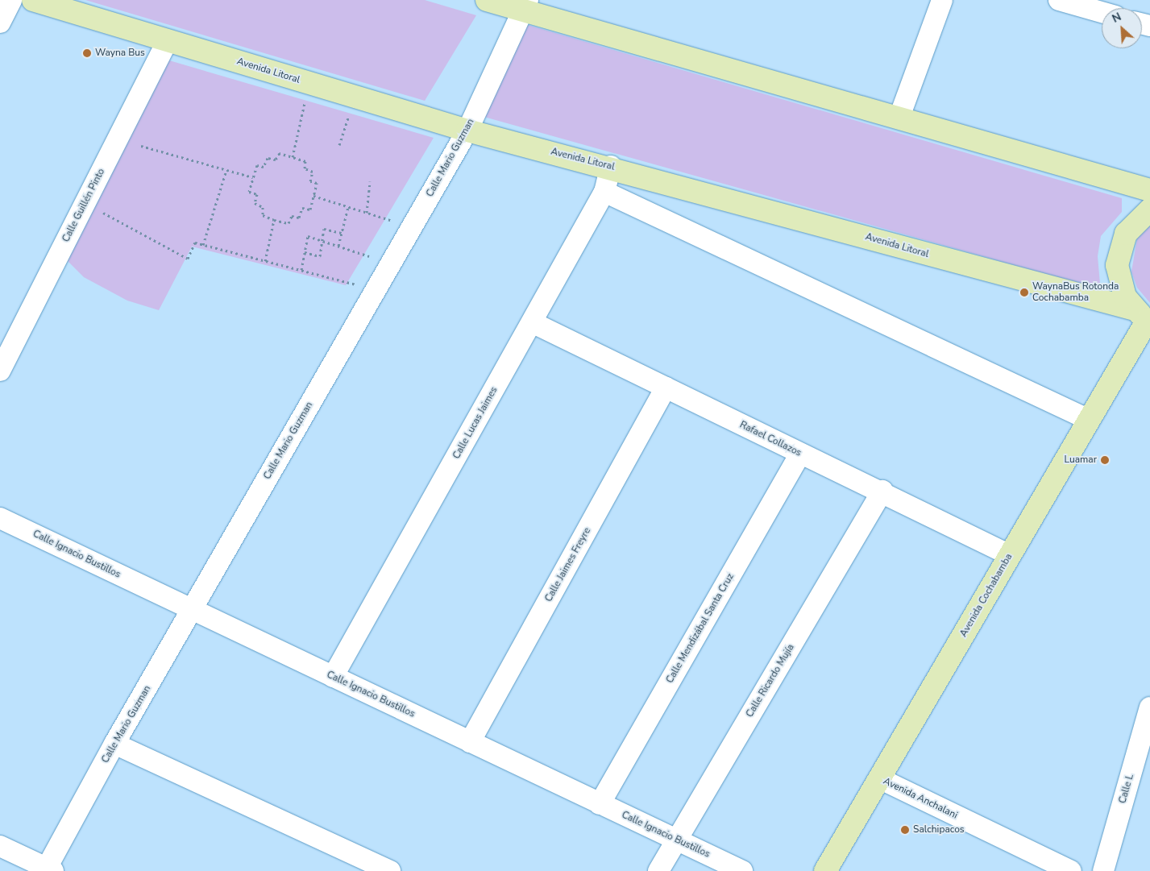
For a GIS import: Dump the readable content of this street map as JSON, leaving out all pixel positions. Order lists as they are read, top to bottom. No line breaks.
{"streets":{"main road":["Avenida Litoral","Avenida Cochabamba"],"street":["Calle Mario Guzman","Calle Guillén Pinto","Calle Lucas Jaimes","Rafael Collazos","Calle Ignacio Bustillos","Calle Jaimes Freyre","Calle Mendizábal Santa Cruz","Calle Ricardo Mujía","Calle L","Avenida Anchalani"]},"crossings":[["Avenida Litoral","Calle Mario Guzman"],["Avenida Litoral","Calle Guillén Pinto"],["Avenida Litoral","Calle Lucas Jaimes"],["Avenida Litoral","Avenida Cochabamba"],["Calle Mario Guzman","Calle Ignacio Bustillos"],["Calle Lucas Jaimes","Rafael Collazos"],["Calle Lucas Jaimes","Calle Ignacio Bustillos"],["Rafael Collazos","Calle Jaimes Freyre"],["Rafael Collazos","Avenida Cochabamba"],["Rafael Collazos","Calle Mendizábal Santa Cruz"],["Rafael Collazos","Calle Ricardo Mujía"],["Calle Ignacio Bustillos","Calle Jaimes Freyre"],["Calle Ignacio Bustillos","Calle Mendizábal Santa Cruz"],["Calle Ignacio Bustillos","Calle Ricardo Mujía"],["Avenida Cochabamba","Avenida Anchalani"]],"places":["Wayna Bus","WaynaBus Rotonda Cochabamba","Luamar","Salchipacos"],"north":"top left"}
